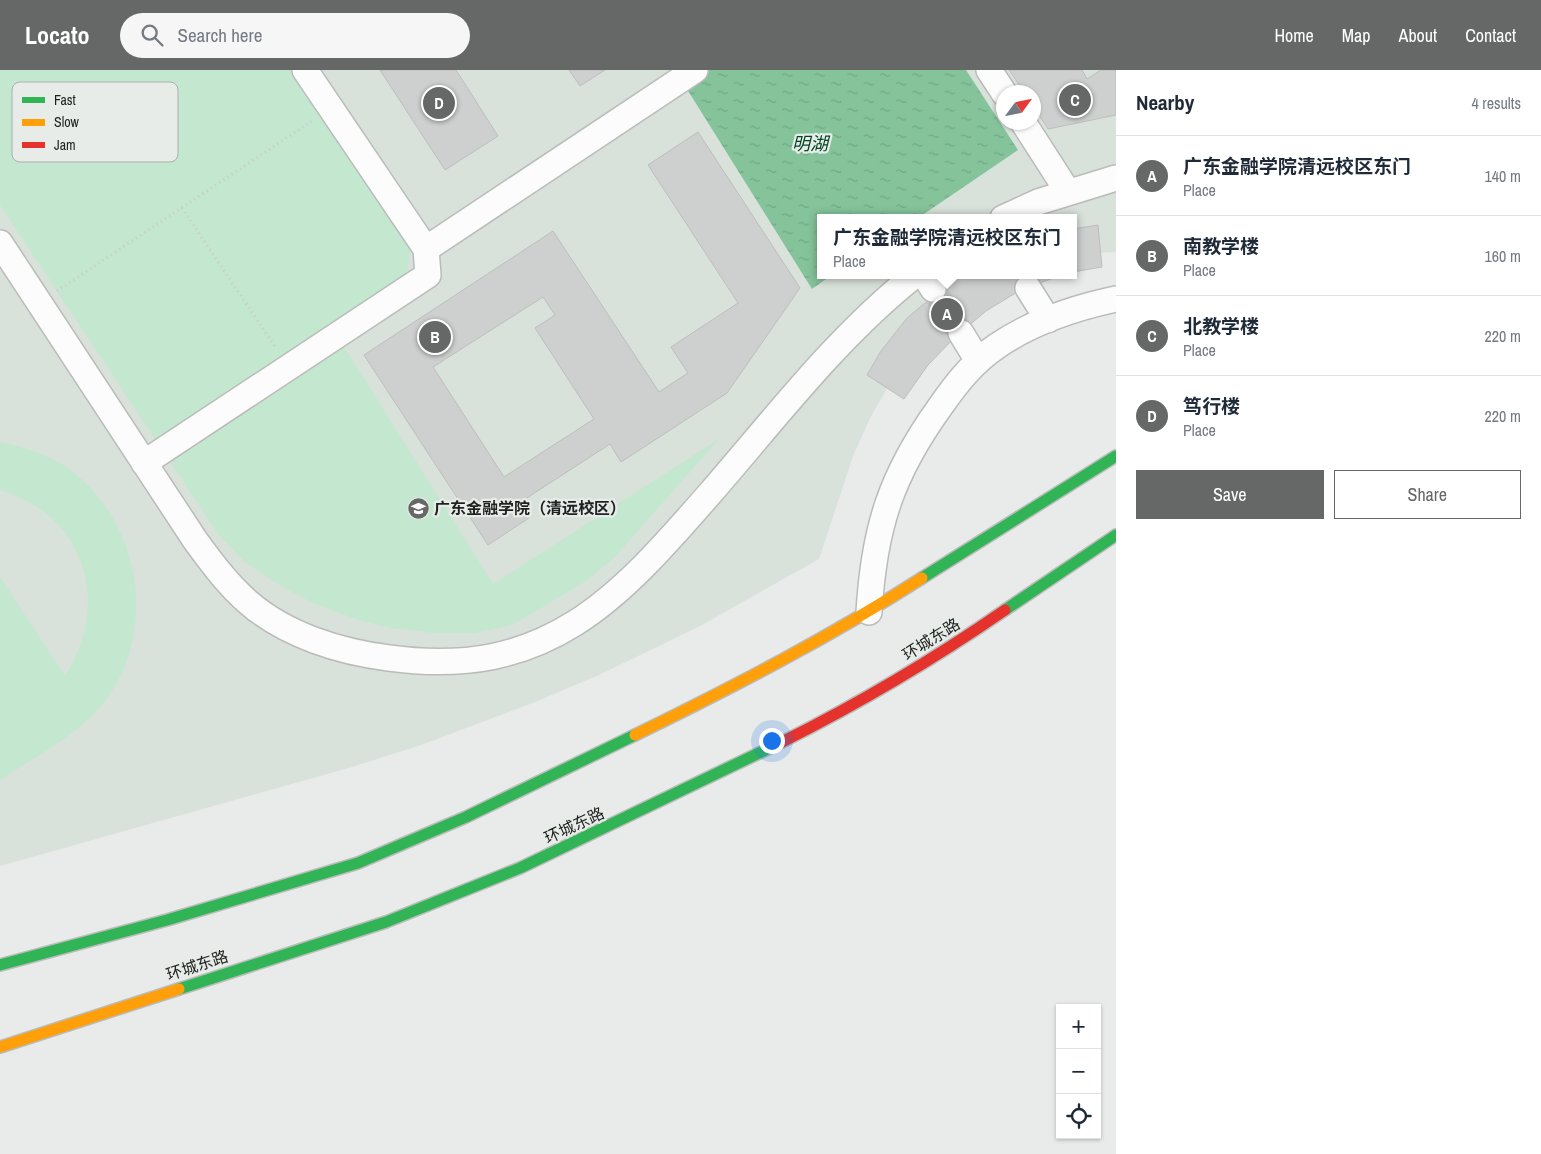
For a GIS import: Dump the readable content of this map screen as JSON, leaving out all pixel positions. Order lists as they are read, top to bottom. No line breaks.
{"streets":{"main road":["环城东路"]},"water":["明湖"],"places":{"school or university":["广东金融学院（清远校区）"]},"legend":["Fast","Slow","Jam"],"north":"top right","page":{"header":"Locato","search":"Search here","nav":["Home","Map","About","Contact"],"heading":["Nearby","4 results"],"pins":["C","D","A","B"],"list":[{"mark":"A","name":"广东金融学院清远校区东门","note":"Place","value":"140 m"},{"mark":"B","name":"南教学楼","note":"Place","value":"160 m"},{"mark":"C","name":"北教学楼","note":"Place","value":"220 m"},{"mark":"D","name":"笃行楼","note":"Place","value":"220 m"}],"popup":["广东金融学院清远校区东门","Place"],"buttons":["Save","Share"],"map_buttons":["+","−"]}}
